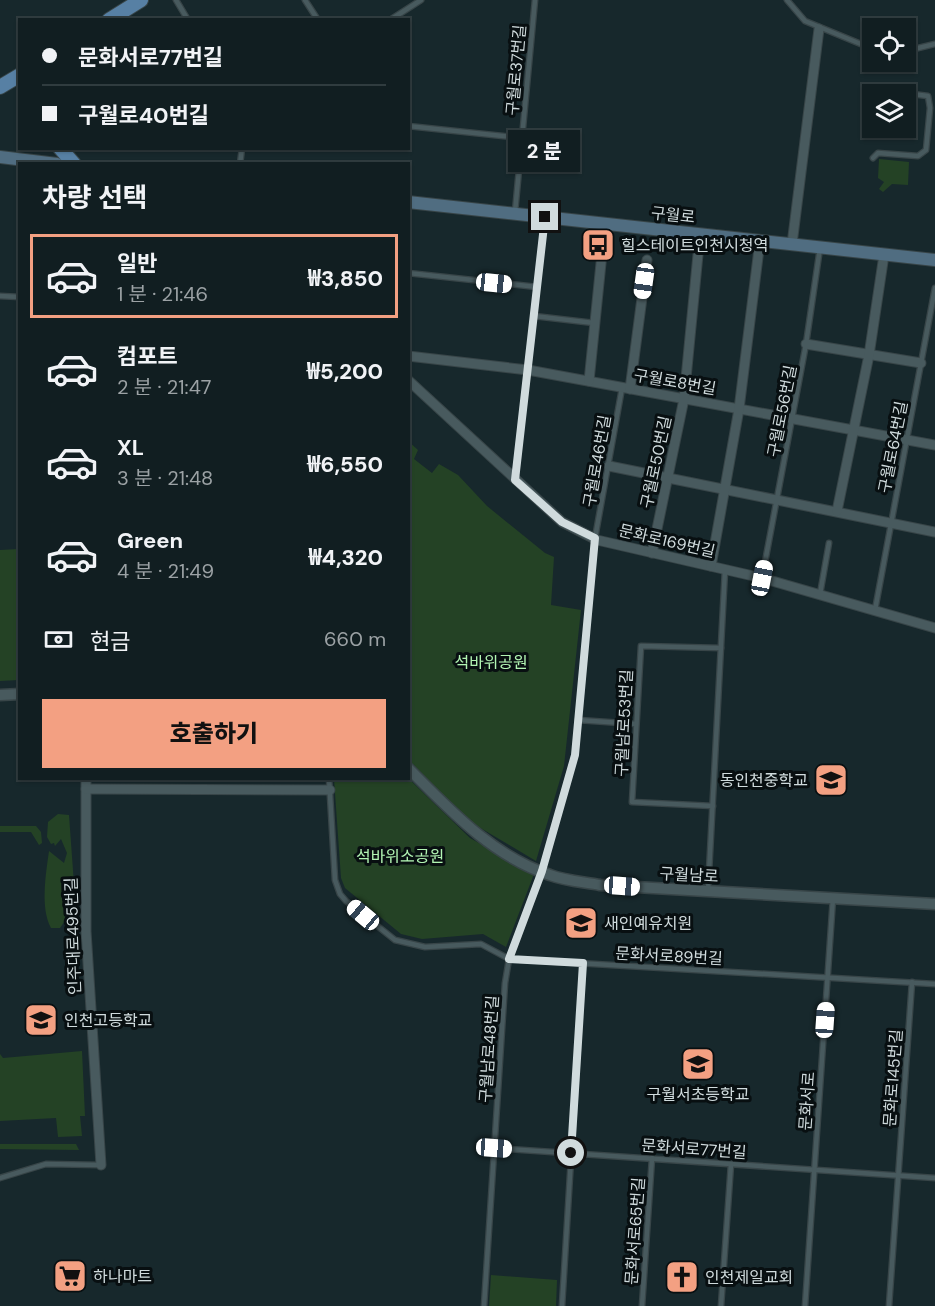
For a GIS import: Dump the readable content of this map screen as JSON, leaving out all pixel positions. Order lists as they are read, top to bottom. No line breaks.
{"streets":{"main road":["구월로"],"street":["구월로8번길","구월로50번길","문화로169번길","구월남로","인주대로495번길"],"lane":["구월로37번길","구월로56번길","구월로64번길","구월로46번길","구월남로53번길","문화서로89번길","구월남로48번길","문화로145번길","문화서로","문화서로77번길","문화서로65번길"]},"crossings":[["구월로37번길","구월로"],["구월로","구월로56번길"],["구월로","구월로50번길"],["구월로8번길","구월로56번길"],["구월로8번길","구월로64번길"],["구월로8번길","구월로46번길"],["구월로8번길","구월로50번길"],["구월로56번길","문화로169번길"],["구월로64번길","문화로169번길"],["구월로46번길","문화로169번길"],["구월로46번길","구월남로48번길"],["구월로50번길","문화로169번길"],["구월남로","구월남로48번길"],["구월남로","문화서로"],["문화서로89번길","구월남로48번길"],["문화서로89번길","문화로145번길"],["문화서로89번길","문화서로"],["구월남로48번길","문화서로77번길"],["문화서로","문화서로77번길"],["문화서로77번길","문화서로65번길"]],"parks":["석바위공원","석바위소공원"],"places":{"bus stop":["힐스테이트인천시청역"],"school or university":["동인천중학교","새인예유치원","인천고등학교","구월서초등학교"],"supermarket":["하나마트"],"church":["인천제일교회"]},"page":{"banner":["문화서로77번길","구월로40번길"],"bubble":"2 분","heading":"차량 선택","list":[{"name":"일반","note":"1 분 · 21:46","value":"₩3,850"},{"name":"컴포트","note":"2 분 · 21:47","value":"₩5,200"},{"name":"XL","note":"3 분 · 21:48","value":"₩6,550"},{"name":"Green","note":"4 분 · 21:49","value":"₩4,320"}],"pay":["현금","660 m"],"buttons":"호출하기"}}
